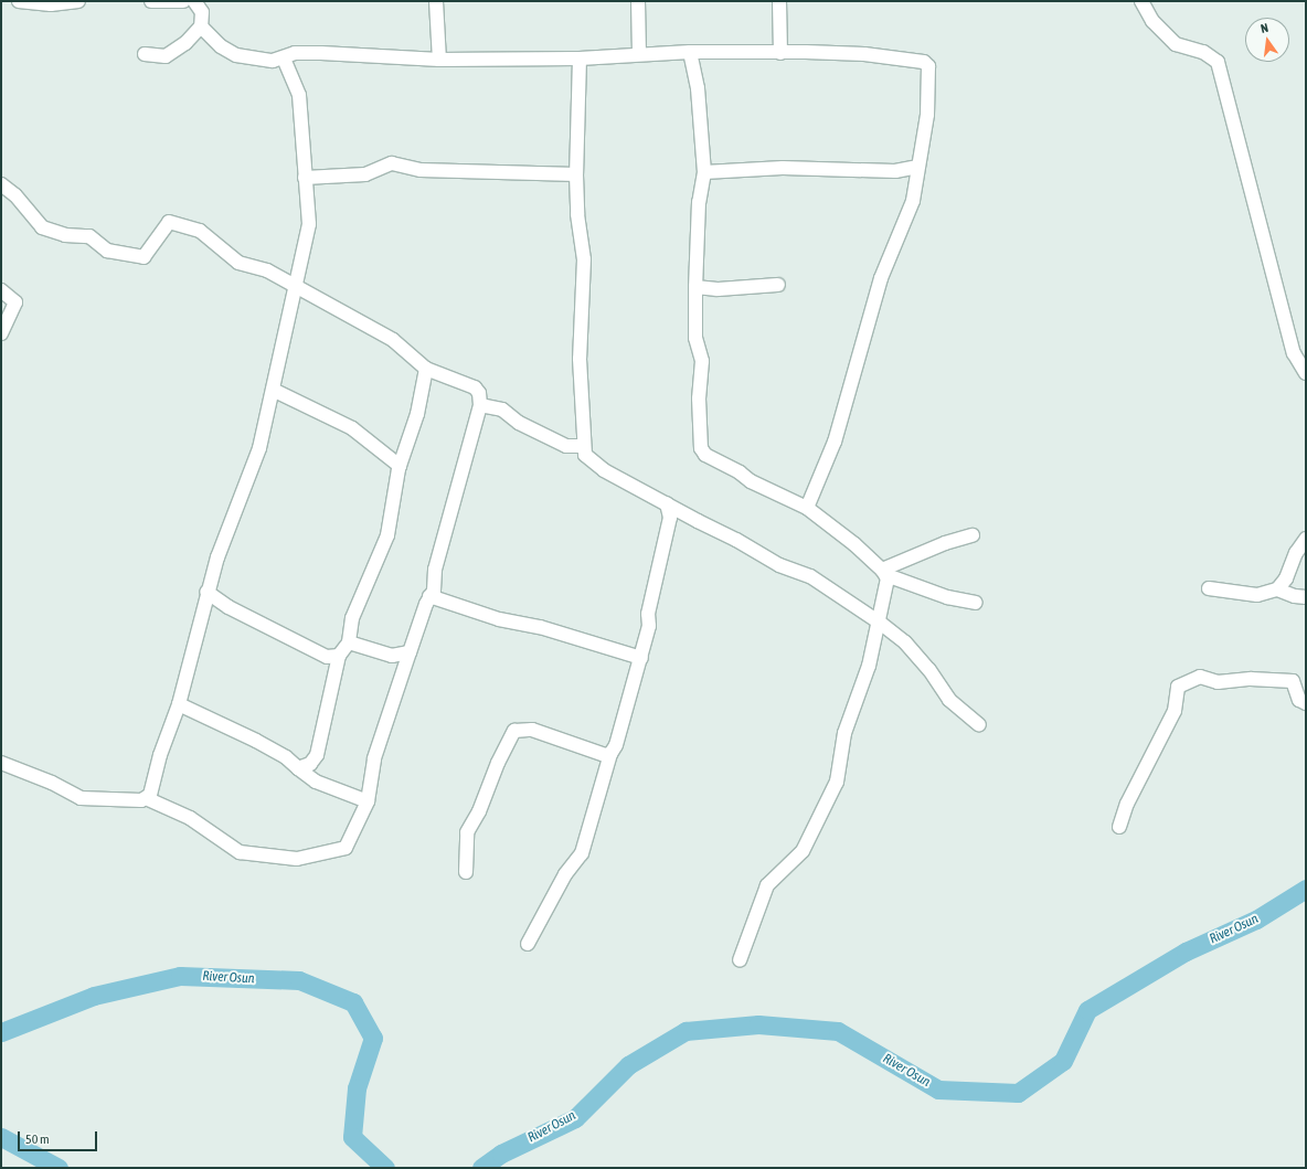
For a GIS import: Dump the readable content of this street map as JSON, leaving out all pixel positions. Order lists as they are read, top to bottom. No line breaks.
{"water":["River Osun"],"scale_bar":"50 m","north":"top"}
